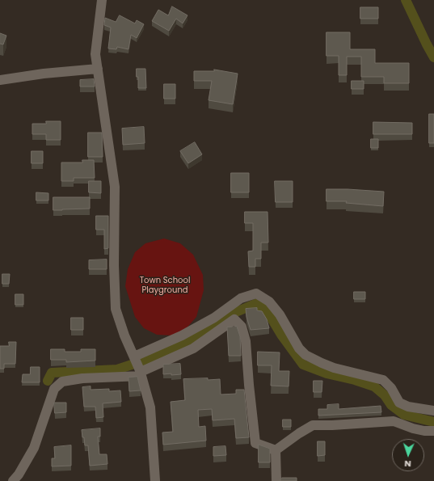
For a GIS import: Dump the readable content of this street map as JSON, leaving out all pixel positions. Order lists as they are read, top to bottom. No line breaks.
{"parks":["Town School Playground"],"north":"bottom"}
